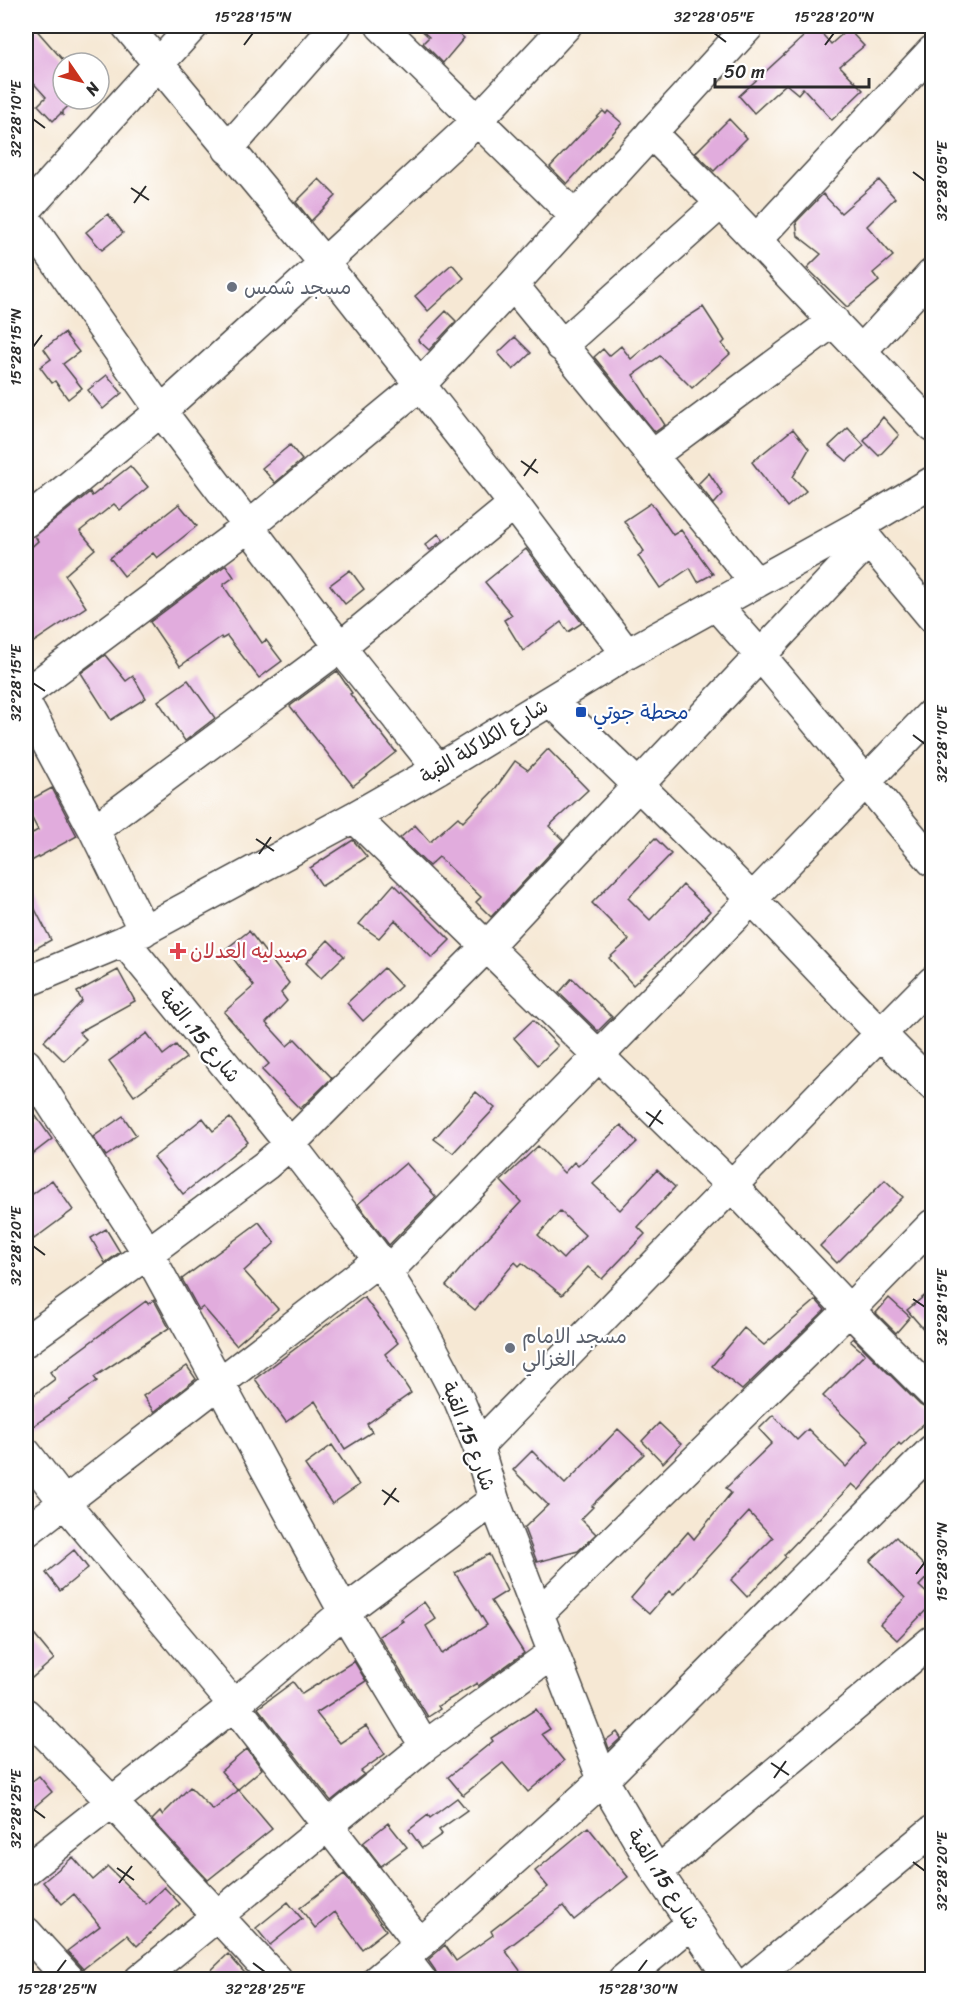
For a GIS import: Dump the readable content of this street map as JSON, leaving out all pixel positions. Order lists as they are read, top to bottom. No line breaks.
{"streets":{"street":["شارع الكلاكلة القبة","شارع 15، القبة"]},"crossings":[["شارع الكلاكلة القبة","شارع 15، القبة"]],"places":{"other":["مسجد شمس","مسجد الامام الغزالي"],"transit":["محطة جوتي"],"health":["صيدليه العدلان"]},"scale_bar":"50 m","north":"bottom right","coordinates":["15°28'15\"N","32°28'05\"E","15°28'20\"N","32°28'10\"E","32°28'15\"E","32°28'20\"E","15°28'30\"N","32°28'25\"E","15°28'25\"N"]}
